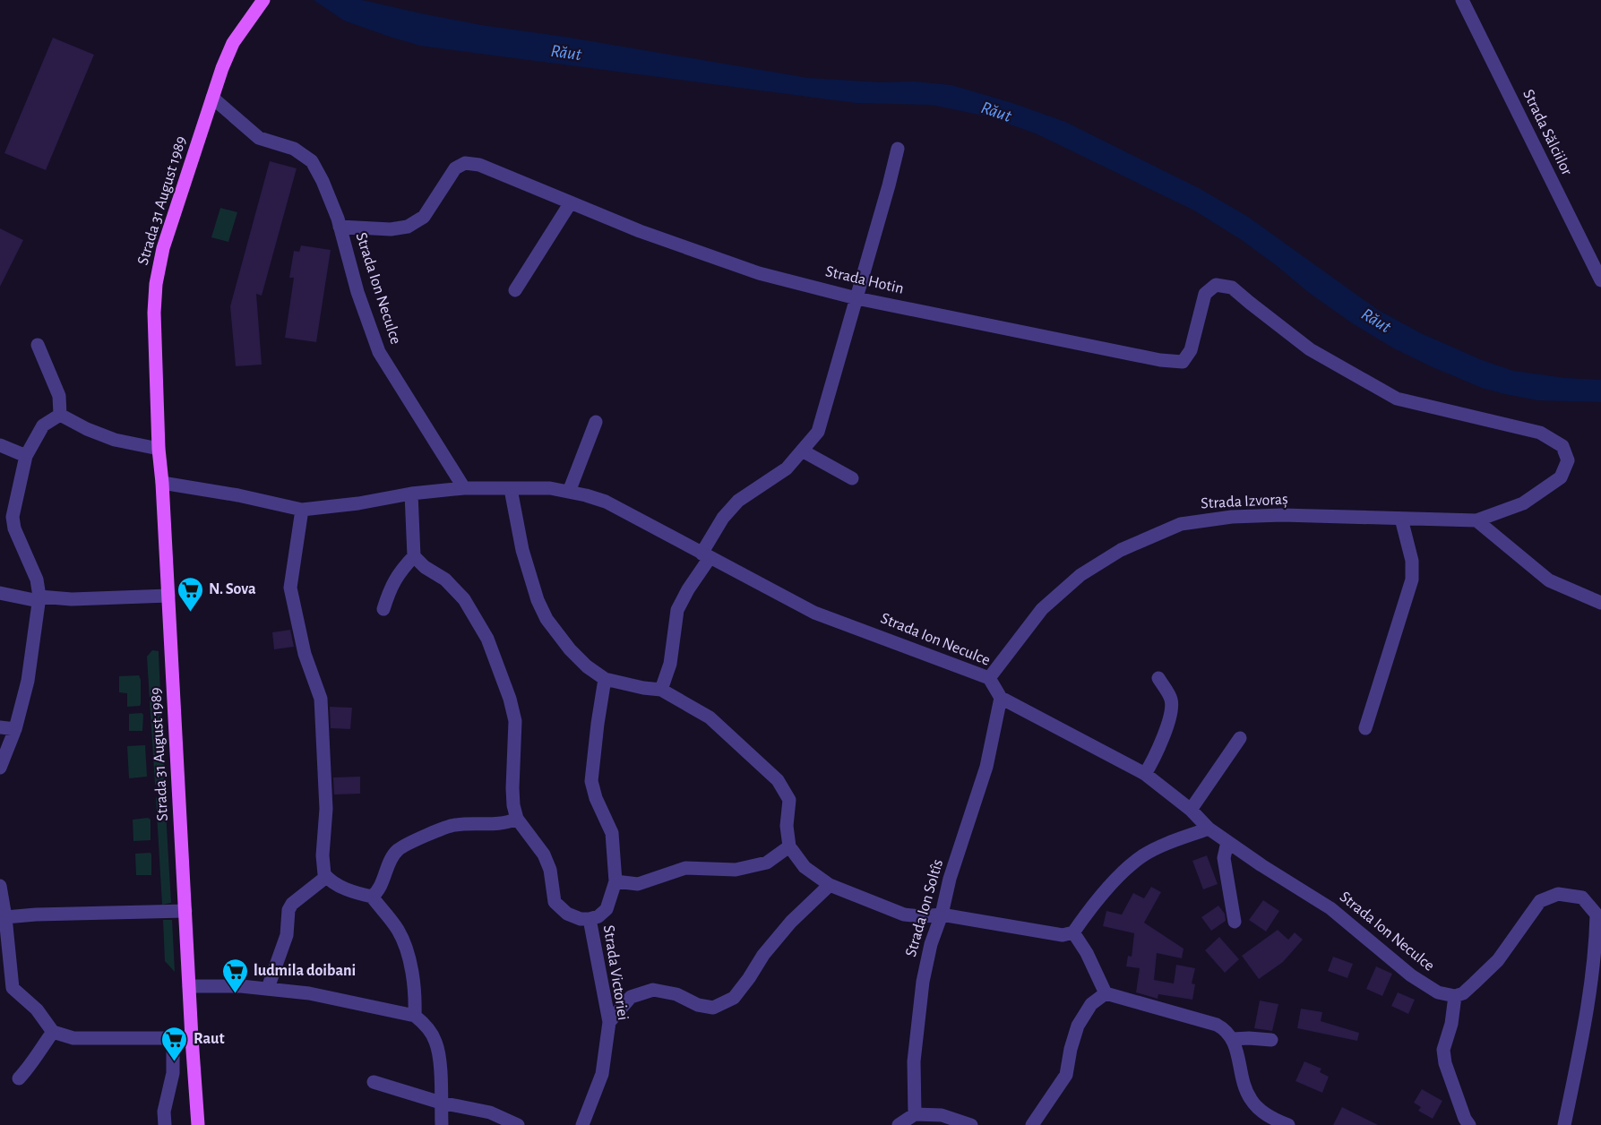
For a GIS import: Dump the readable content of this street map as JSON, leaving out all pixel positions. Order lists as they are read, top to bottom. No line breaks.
{"streets":{"main road":["Strada 31 August 1989"],"street":["Strada Sălciilor","Strada Hotin","Strada Ion Neculce","Strada Izvoraș","Strada Ion Soltîs","Strada Victoriei"]},"crossings":[["Strada 31 August 1989","Strada Ion Neculce"],["Strada Hotin","Strada Ion Neculce"],["Strada Hotin","Strada Izvoraș"],["Strada Ion Neculce","Strada Izvoraș"],["Strada Ion Neculce","Strada Ion Soltîs"]],"water":["Răut"],"places":{"supermarket":["N. Sova","ludmila doibani","Raut"]}}
